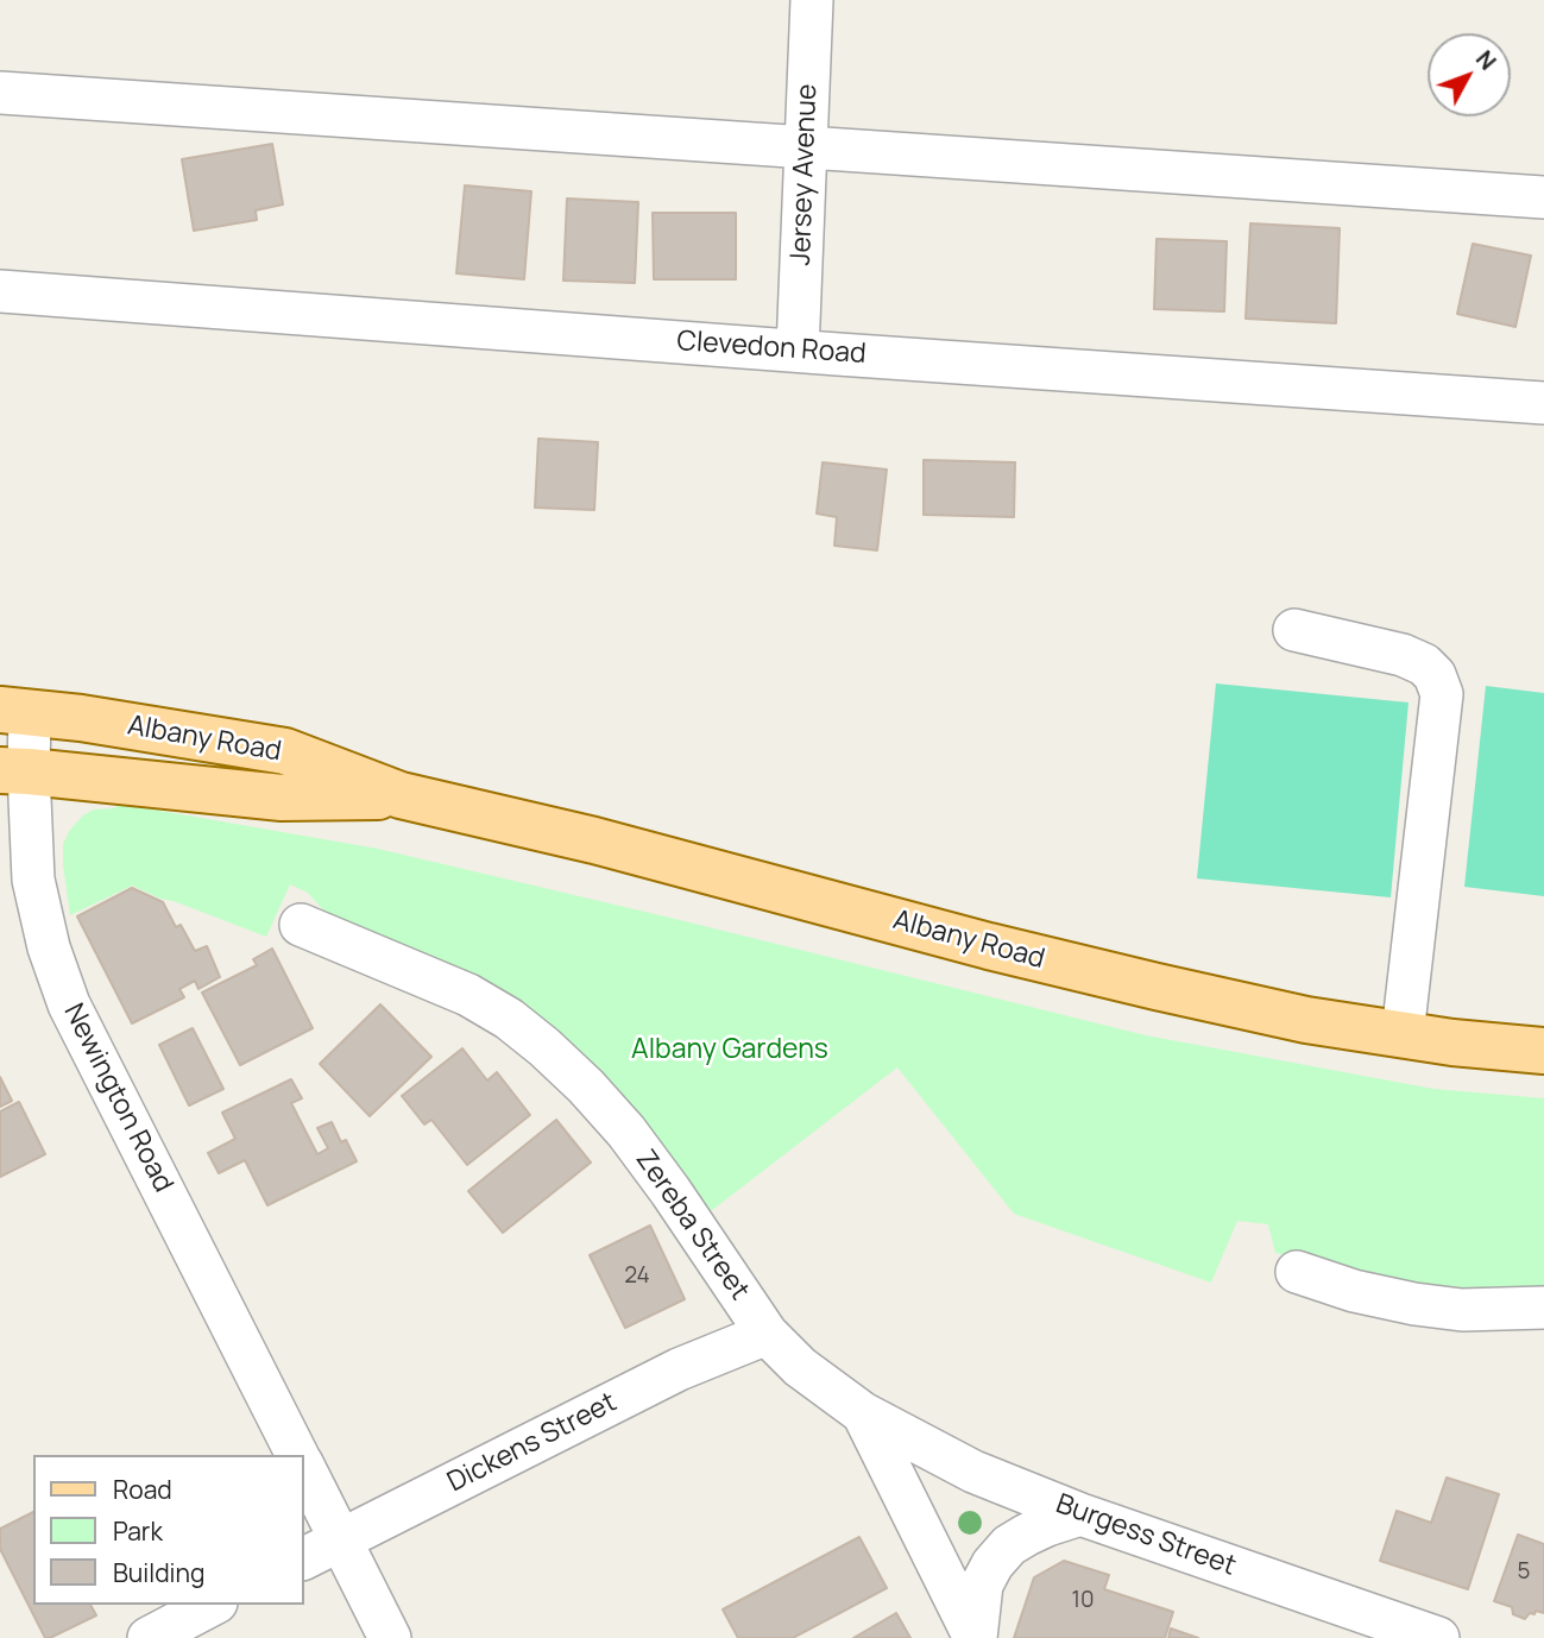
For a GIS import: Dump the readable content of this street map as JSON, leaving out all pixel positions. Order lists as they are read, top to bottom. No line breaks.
{"streets":{"main road":["Albany Road"],"street":["Jersey Avenue","Clevedon Road","Newington Road","Zereba Street","Dickens Street","Burgess Street"]},"crossings":[["Jersey Avenue","Clevedon Road"],["Albany Road","Newington Road"],["Zereba Street","Dickens Street"],["Zereba Street","Burgess Street"]],"parks":["Albany Gardens"],"house_numbers":["24","5","10"],"legend":["Road","Park","Building"],"north":"top right"}
